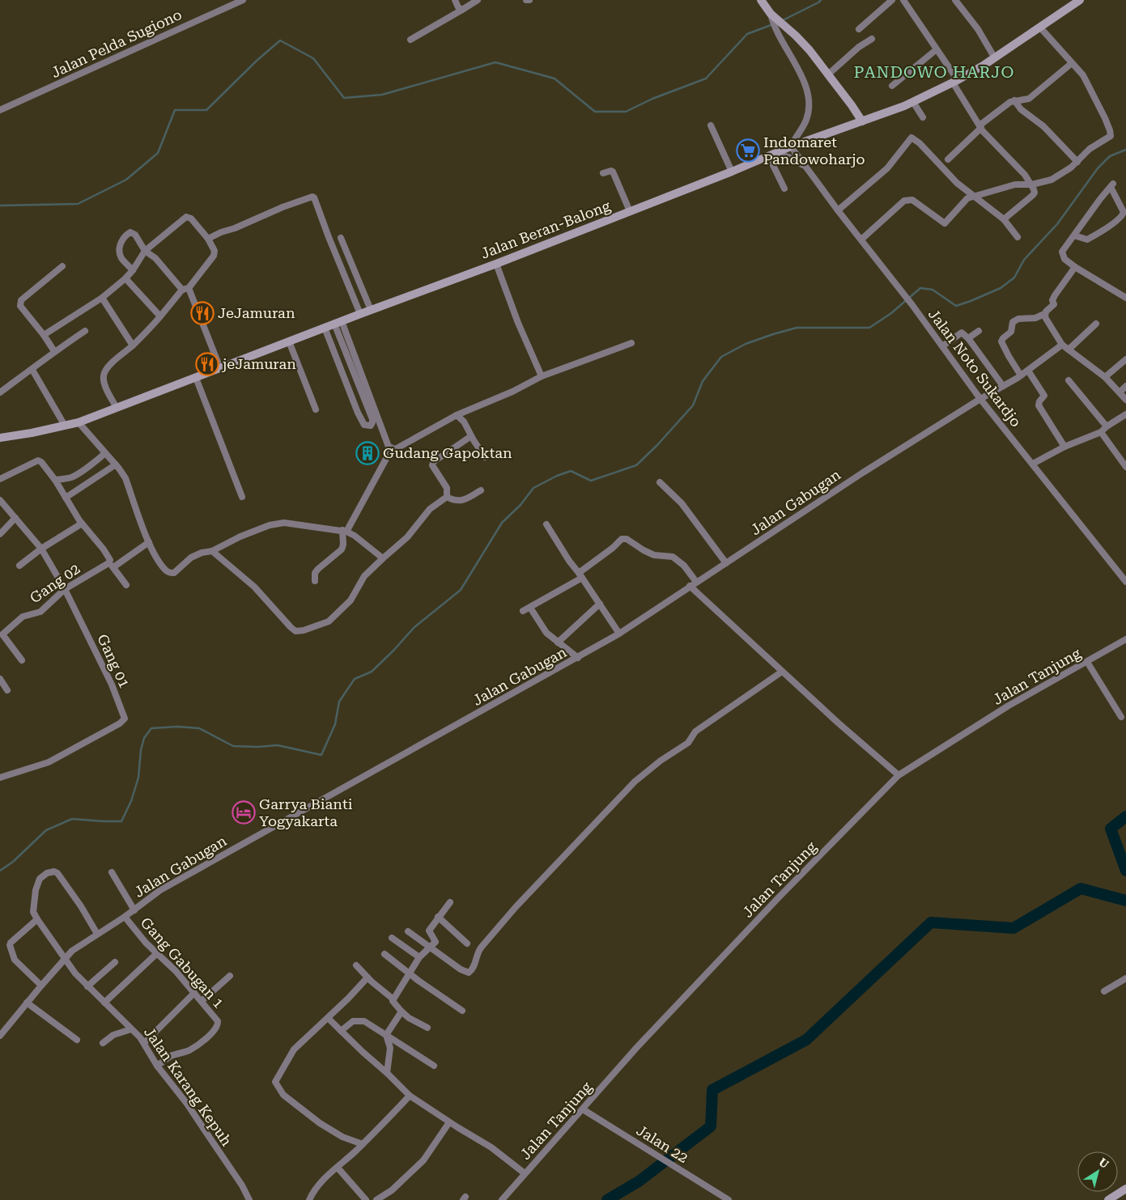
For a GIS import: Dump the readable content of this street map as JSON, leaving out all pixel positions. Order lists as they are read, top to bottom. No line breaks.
{"streets":{"main road":["Jalan Beran-Balong"],"street":["Jalan Pelda Sugiono","Jalan Noto Sukardjo","Jalan Gabugan","Gang 02","Gang 01","Jalan Tanjung","Gang Gabugan 1","Jalan Karang Kepuh","Jalan 22"]},"crossings":[["Jalan Beran-Balong","Jalan Noto Sukardjo"],["Jalan Noto Sukardjo","Jalan Gabugan"],["Jalan Gabugan","Gang Gabugan 1"],["Jalan Gabugan","Jalan Karang Kepuh"],["Gang 02","Gang 01"],["Jalan Tanjung","Jalan 22"],["Gang Gabugan 1","Jalan Karang Kepuh"]],"districts":["PANDOWO HARJO"],"places":{"supermarket":["Indomaret Pandowoharjo"],"restaurant":["JeJamuran","jeJamuran"],"building":["Gudang Gapoktan"],"hotel":["Garrya Bianti Yogyakarta"]},"north":"top right"}
